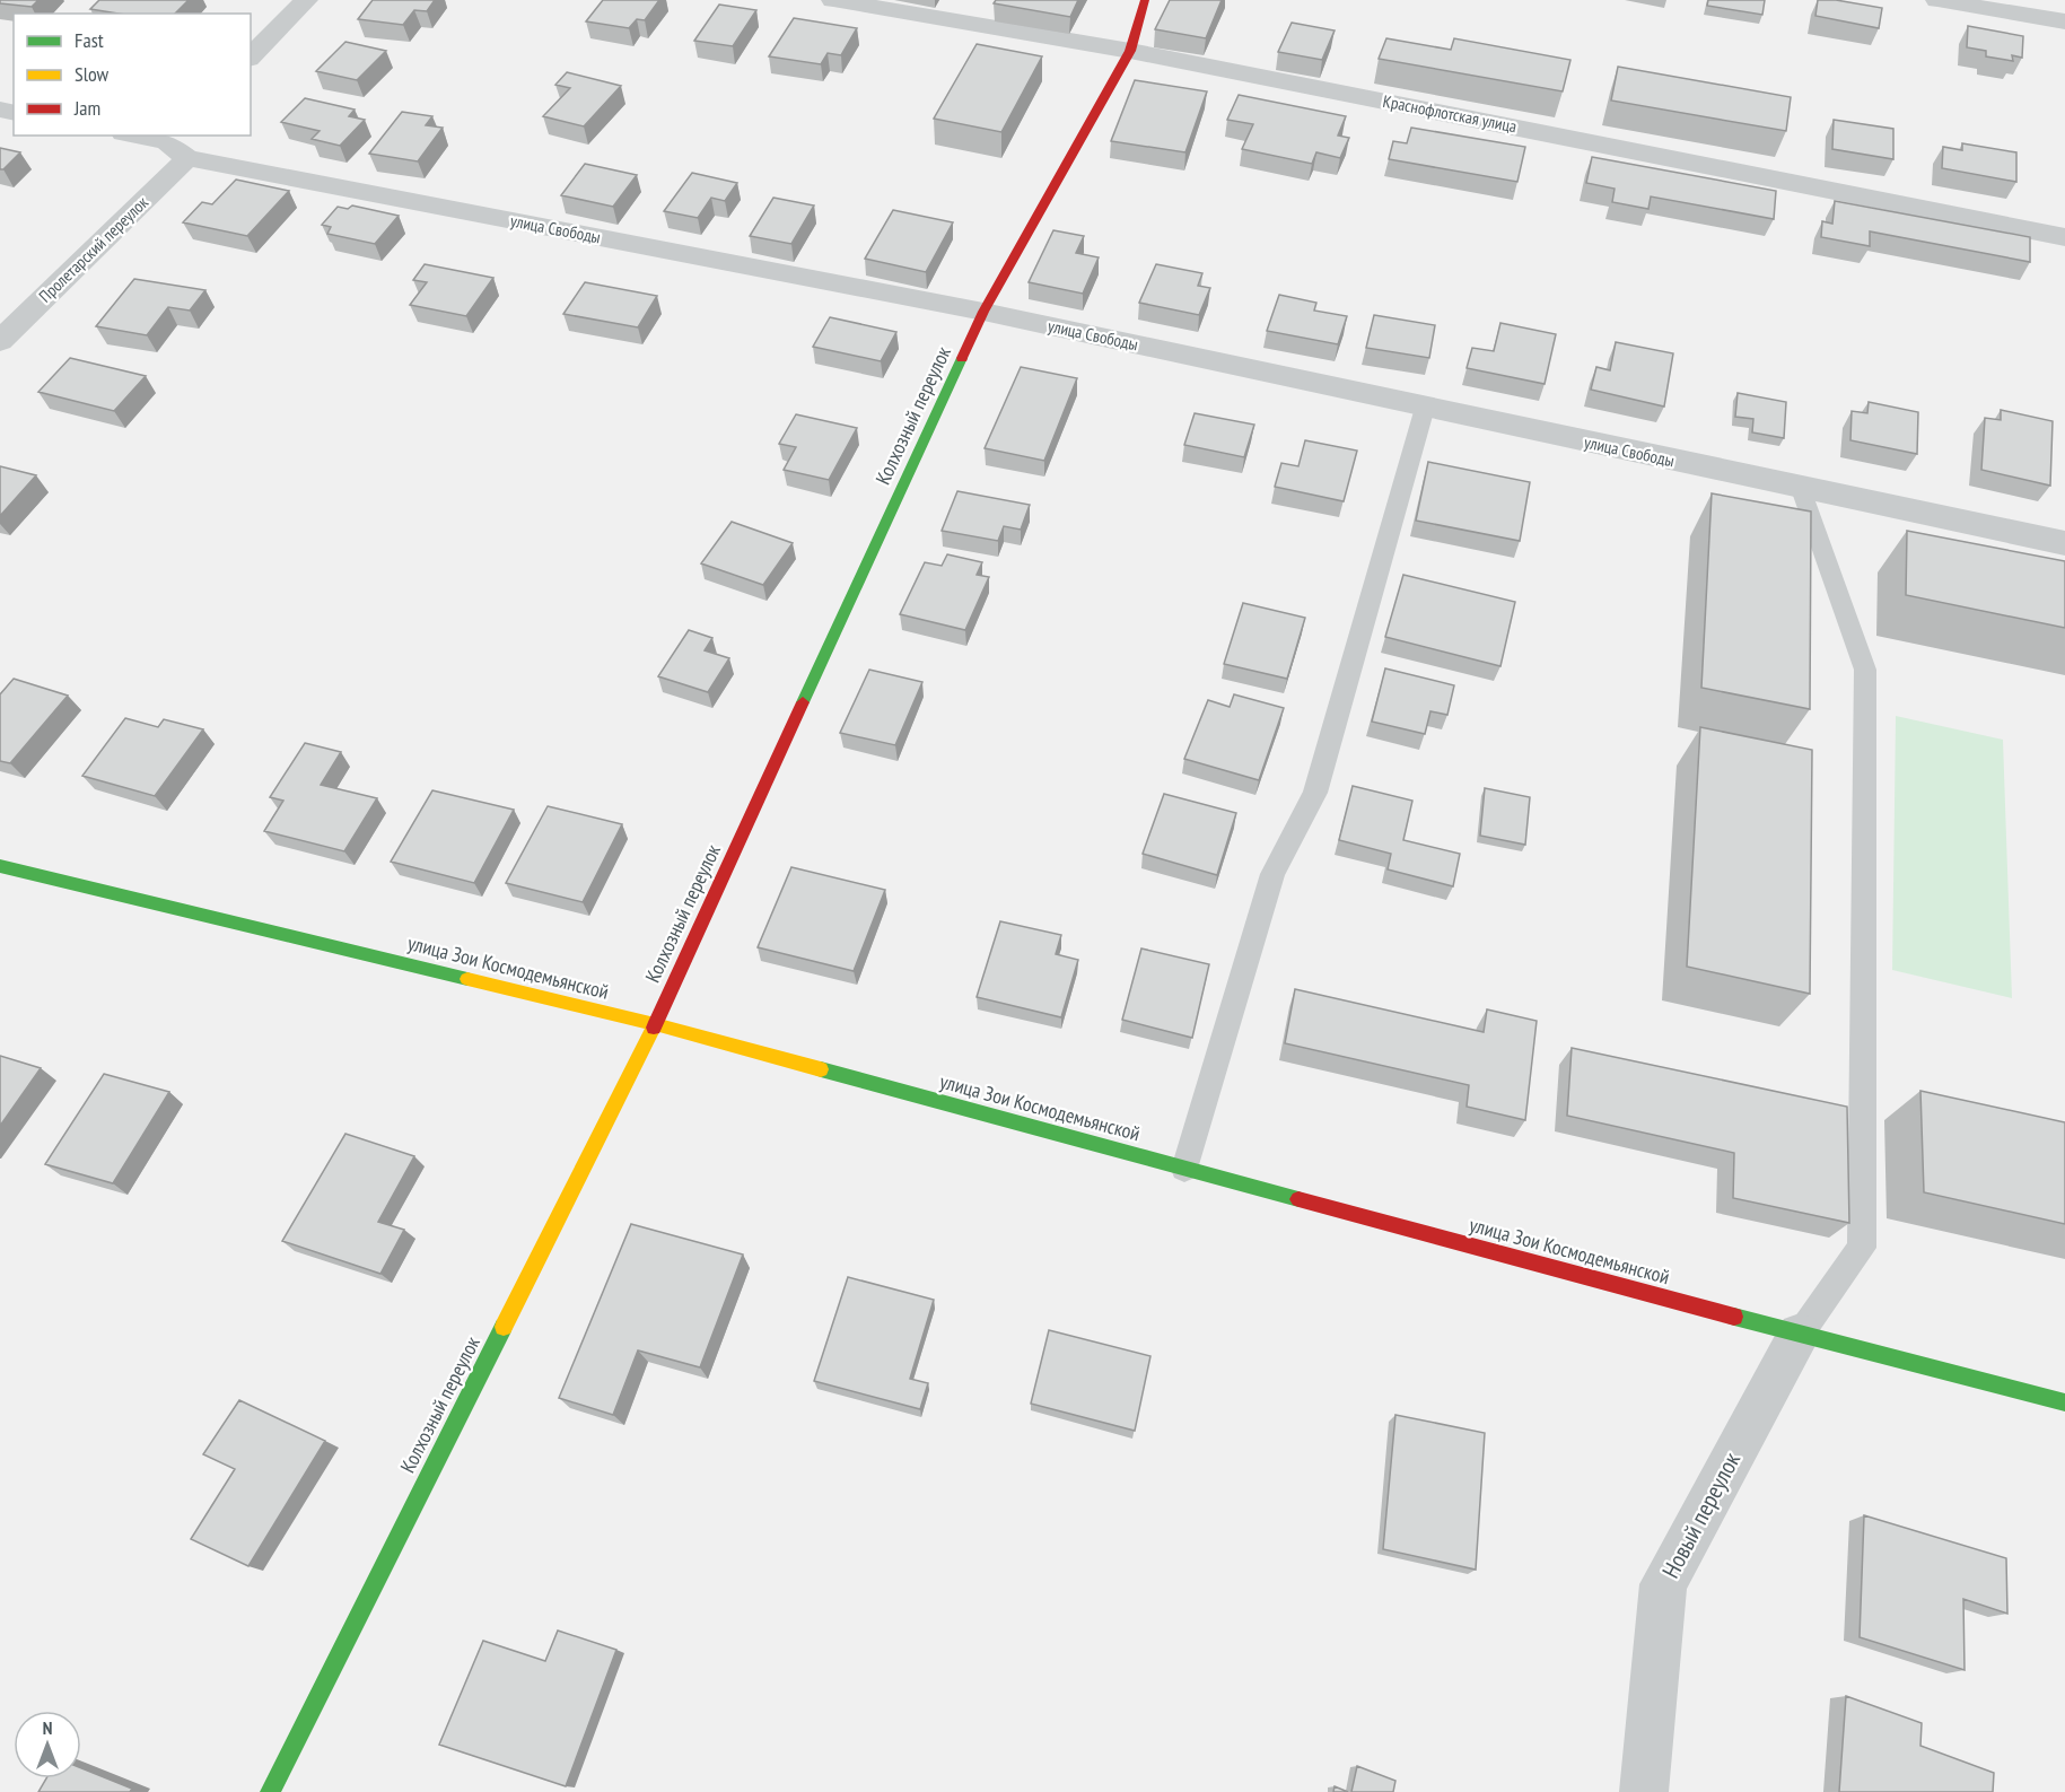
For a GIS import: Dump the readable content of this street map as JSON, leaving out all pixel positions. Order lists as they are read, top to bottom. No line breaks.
{"streets":{"street":["Краснофлотская улица","улица Свободы","Пролетарский переулок","Колхозный переулок","улица Зои Космодемьянской","Новый переулок"]},"crossings":[["Краснофлотская улица","Колхозный переулок"],["улица Свободы","Пролетарский переулок"],["улица Свободы","Колхозный переулок"],["Колхозный переулок","улица Зои Космодемьянской"],["улица Зои Космодемьянской","Новый переулок"]],"legend":["Fast","Slow","Jam"],"north":"top"}
